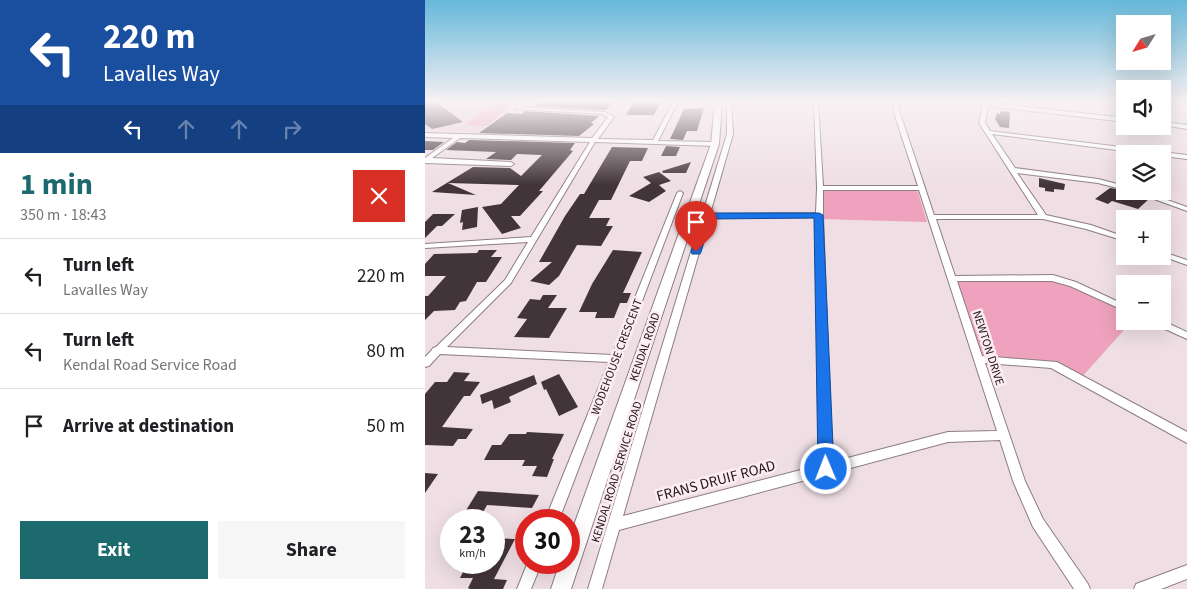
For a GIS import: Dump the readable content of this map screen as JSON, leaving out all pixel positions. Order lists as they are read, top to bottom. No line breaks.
{"streets":{"main road":["KENDAL ROAD"],"street":["NEWTON DRIVE","WODEHOUSE CRESCENT","KENDAL ROAD SERVICE ROAD","FRANS DRUIF ROAD"]},"crossings":[["NEWTON DRIVE","FRANS DRUIF ROAD"],["KENDAL ROAD SERVICE ROAD","FRANS DRUIF ROAD"]],"north":"bottom left","page":{"turn":["220 m","Lavalles Way"],"map_buttons":["+","−"],"heading":["1 min","350 m · 18:43"],"list":[{"name":"Turn left","note":"Lavalles Way","value":"220 m"},{"name":"Turn left","note":"Kendal Road Service Road","value":"80 m"},{"name":"Arrive at destination","value":"50 m"}],"speed":"23 km/h","limit":"30","buttons":["Exit","Share"]}}
